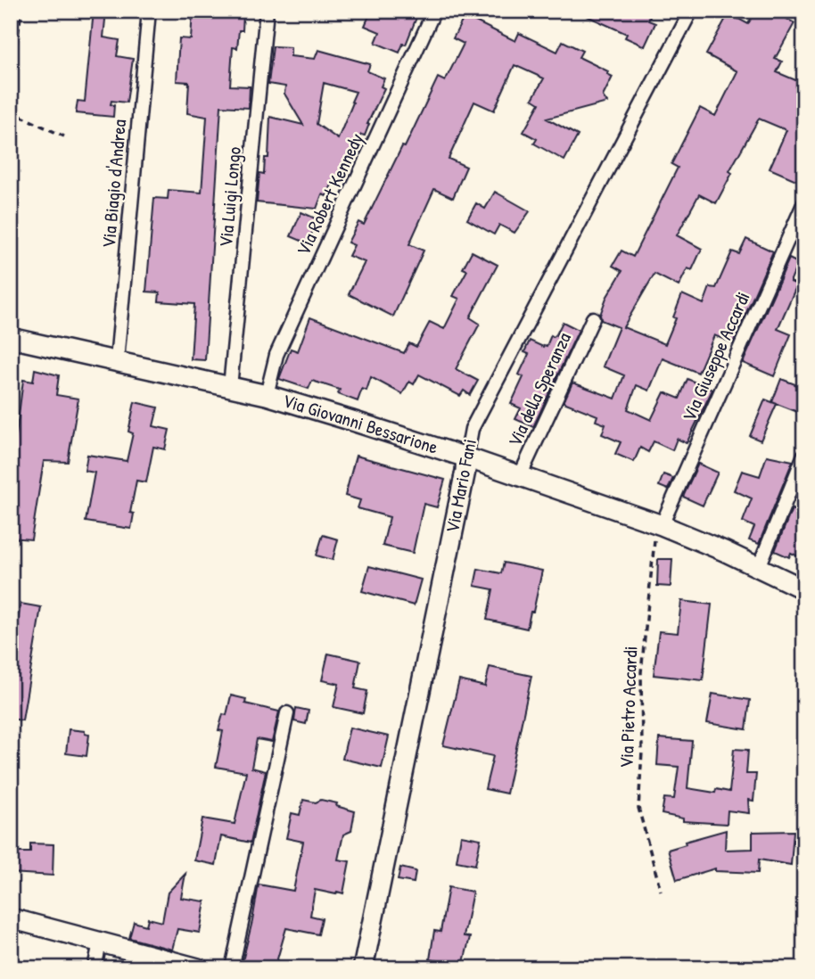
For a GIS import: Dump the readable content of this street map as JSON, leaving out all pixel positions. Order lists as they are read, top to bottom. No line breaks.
{"streets":{"street":["Via Biagio d'Andrea","Via Robert Kennedy","Via Luigi Longo","Via Giuseppe Accardi","Via della Speranza","Via Giovanni Bessarione","Via Mario Fani"],"path":["Via Pietro Accardi"]},"crossings":[["Via Biagio d'Andrea","Via Giovanni Bessarione"],["Via Robert Kennedy","Via Giovanni Bessarione"],["Via Luigi Longo","Via Giovanni Bessarione"],["Via Giuseppe Accardi","Via Giovanni Bessarione"],["Via Giuseppe Accardi","Via Pietro Accardi"],["Via della Speranza","Via Giovanni Bessarione"],["Via Giovanni Bessarione","Via Mario Fani"],["Via Giovanni Bessarione","Via Pietro Accardi"]]}
